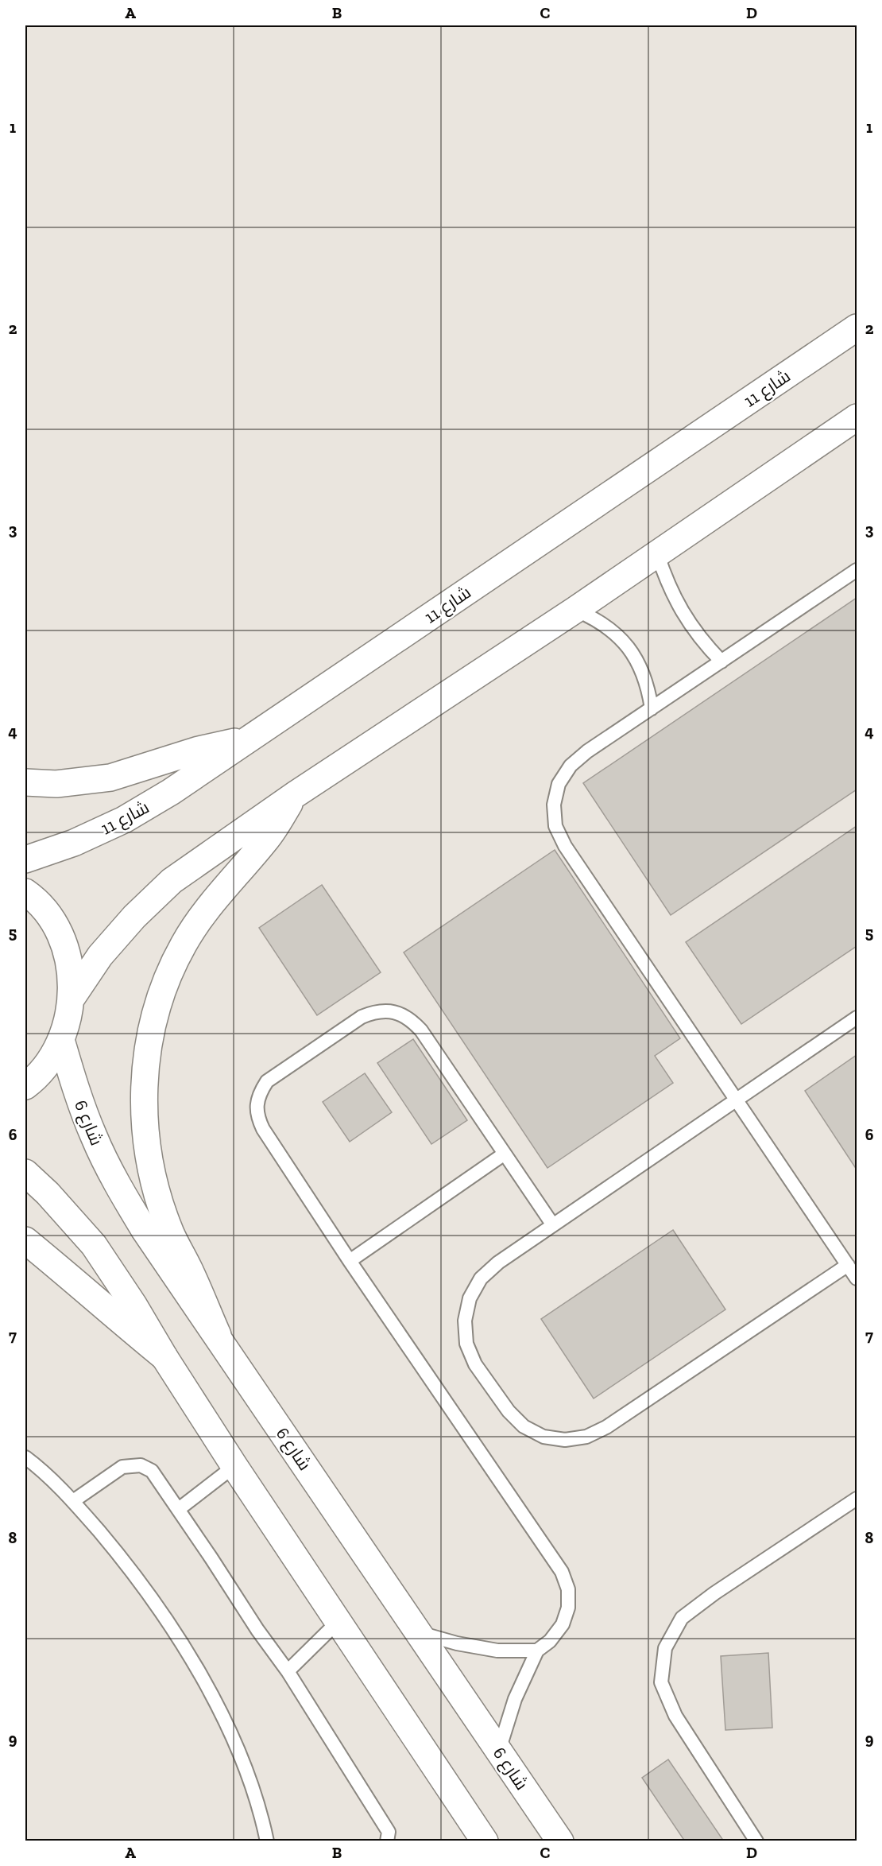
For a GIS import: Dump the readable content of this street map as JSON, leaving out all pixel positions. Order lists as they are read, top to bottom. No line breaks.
{"streets":{"main road":["شارع 11","شارع 6"]},"grid":{"columns":["A","B","C","D"],"rows":["1","2","3","4","5","6","7","8","9"]}}
